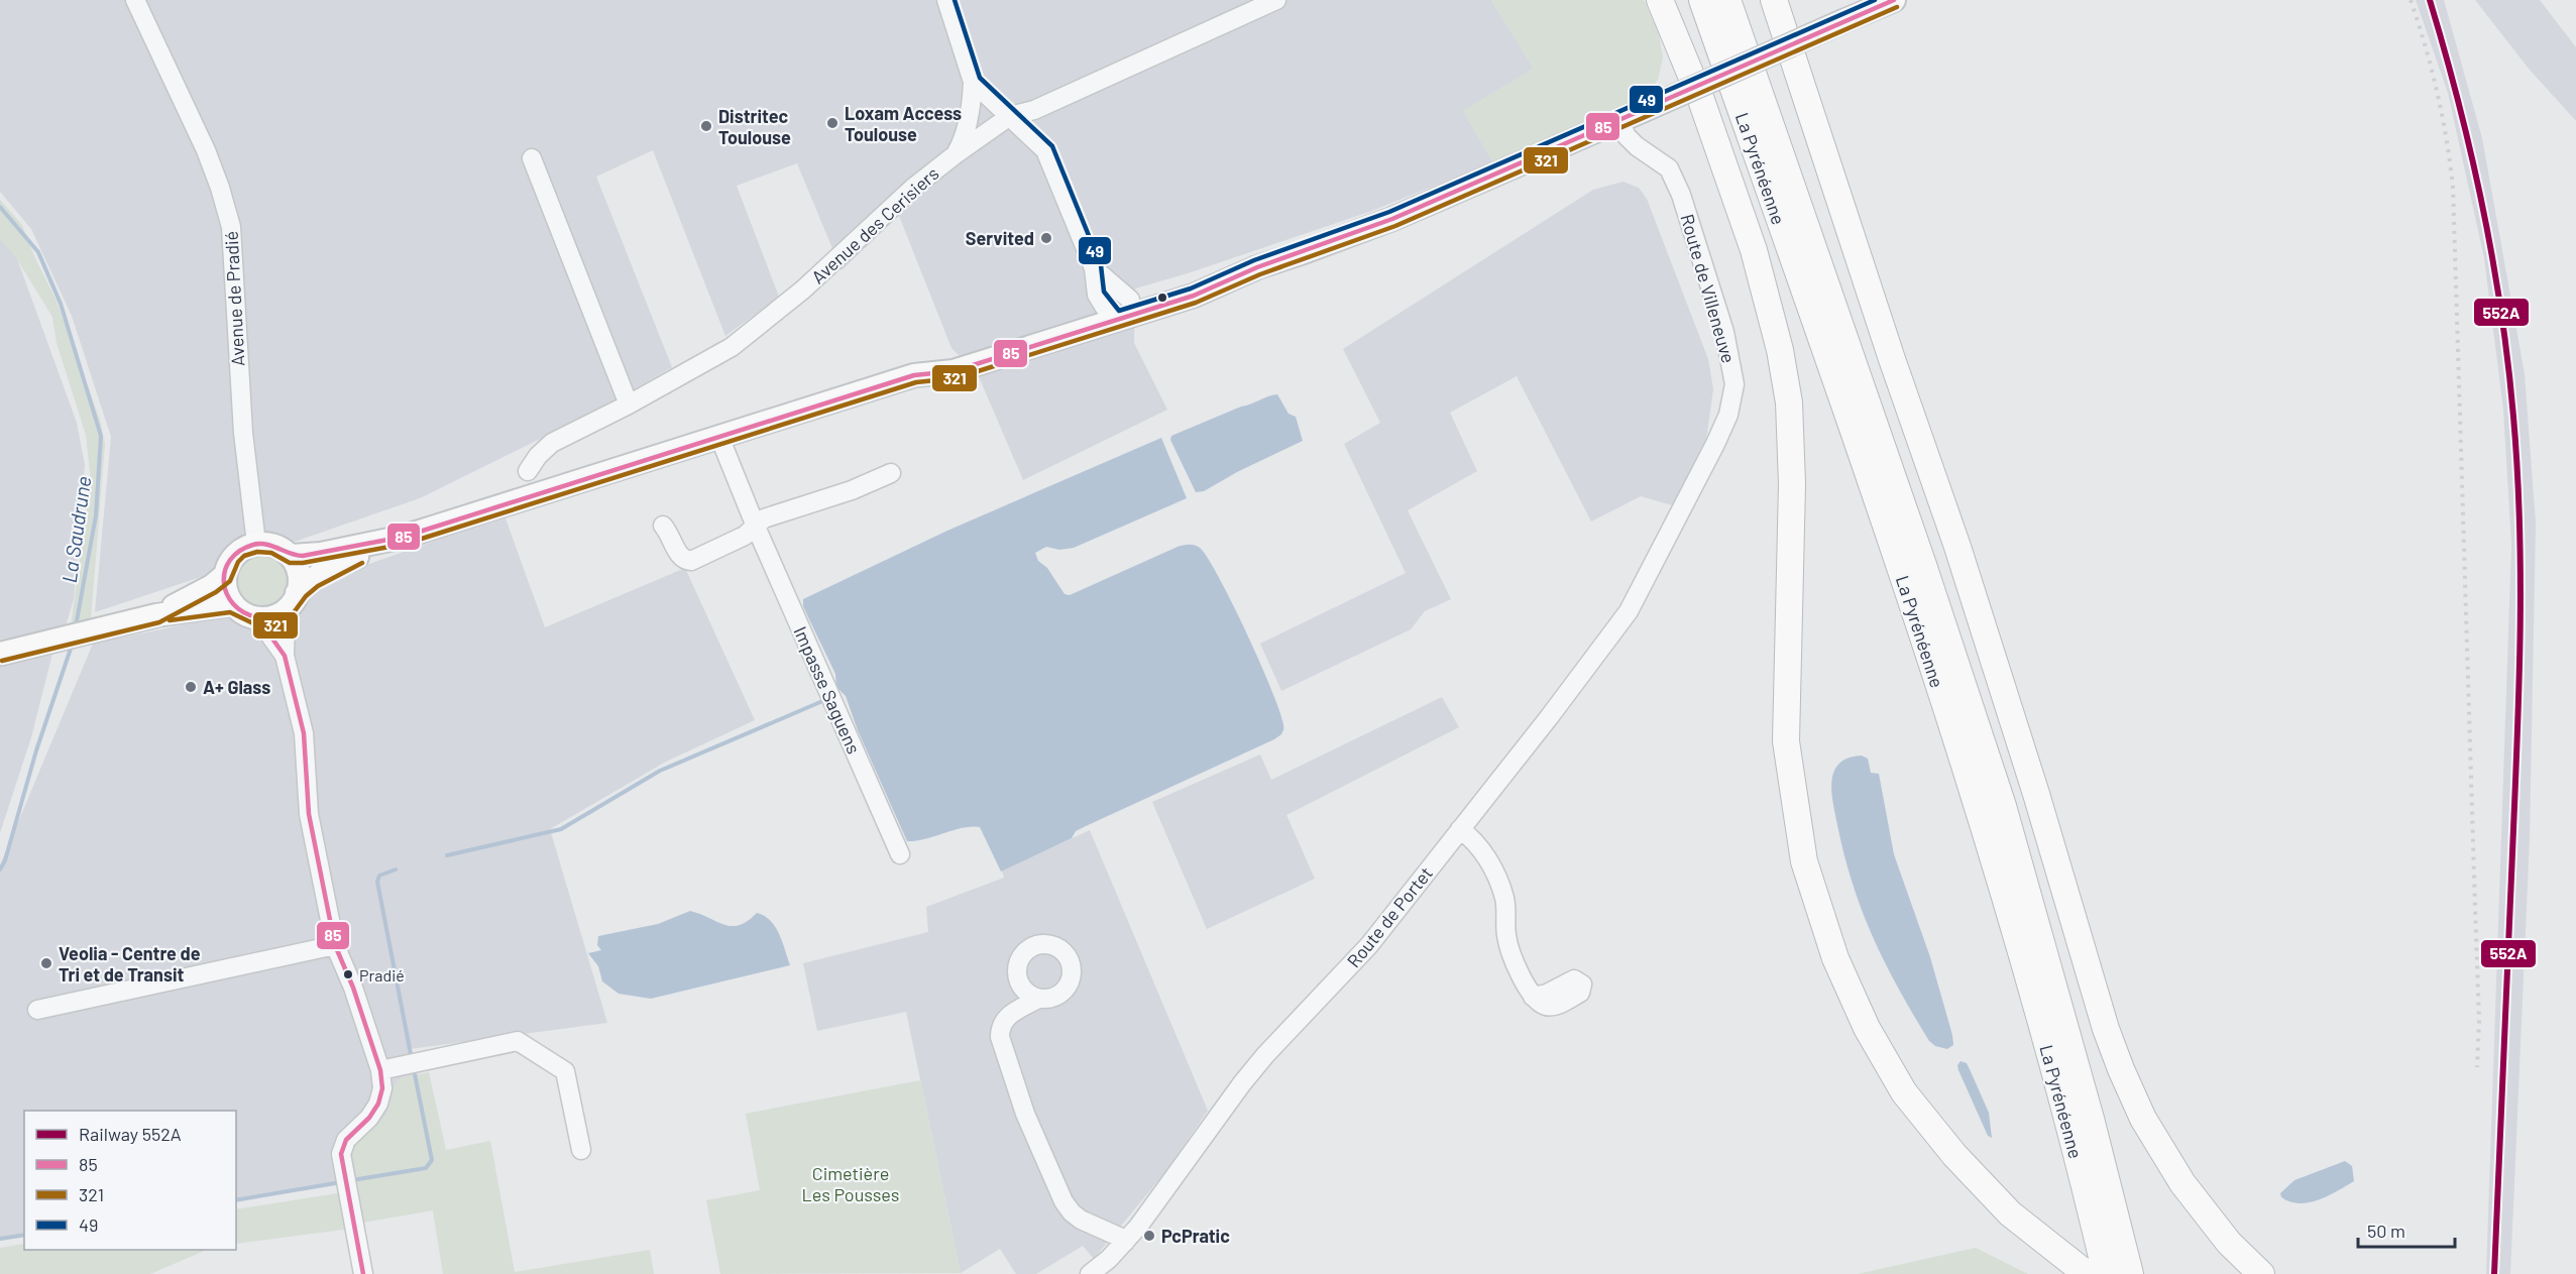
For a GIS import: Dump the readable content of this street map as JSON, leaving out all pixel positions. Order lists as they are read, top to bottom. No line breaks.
{"streets":{"highway":["La Pyrénéenne"],"street":["Avenue des Cerisiers","Route de Villeneuve","Avenue de Pradié","Impasse Saguens","Route de Portet"]},"crossings":[["Route de Villeneuve","Route de Portet"]],"water":["La Saudrune"],"parks":["Cimetière Les Pousses"],"places":["Loxam Access Toulouse","Distritec Toulouse","Servited","A+ Glass","Veolia - Centre de Tri et de Transit","Pradié","PcPratic"],"lines":["rail line 552A","transit line 85","transit line 49","transit line 321"],"legend":["Railway 552A","85","321","49"],"scale_bar":"50 m"}
